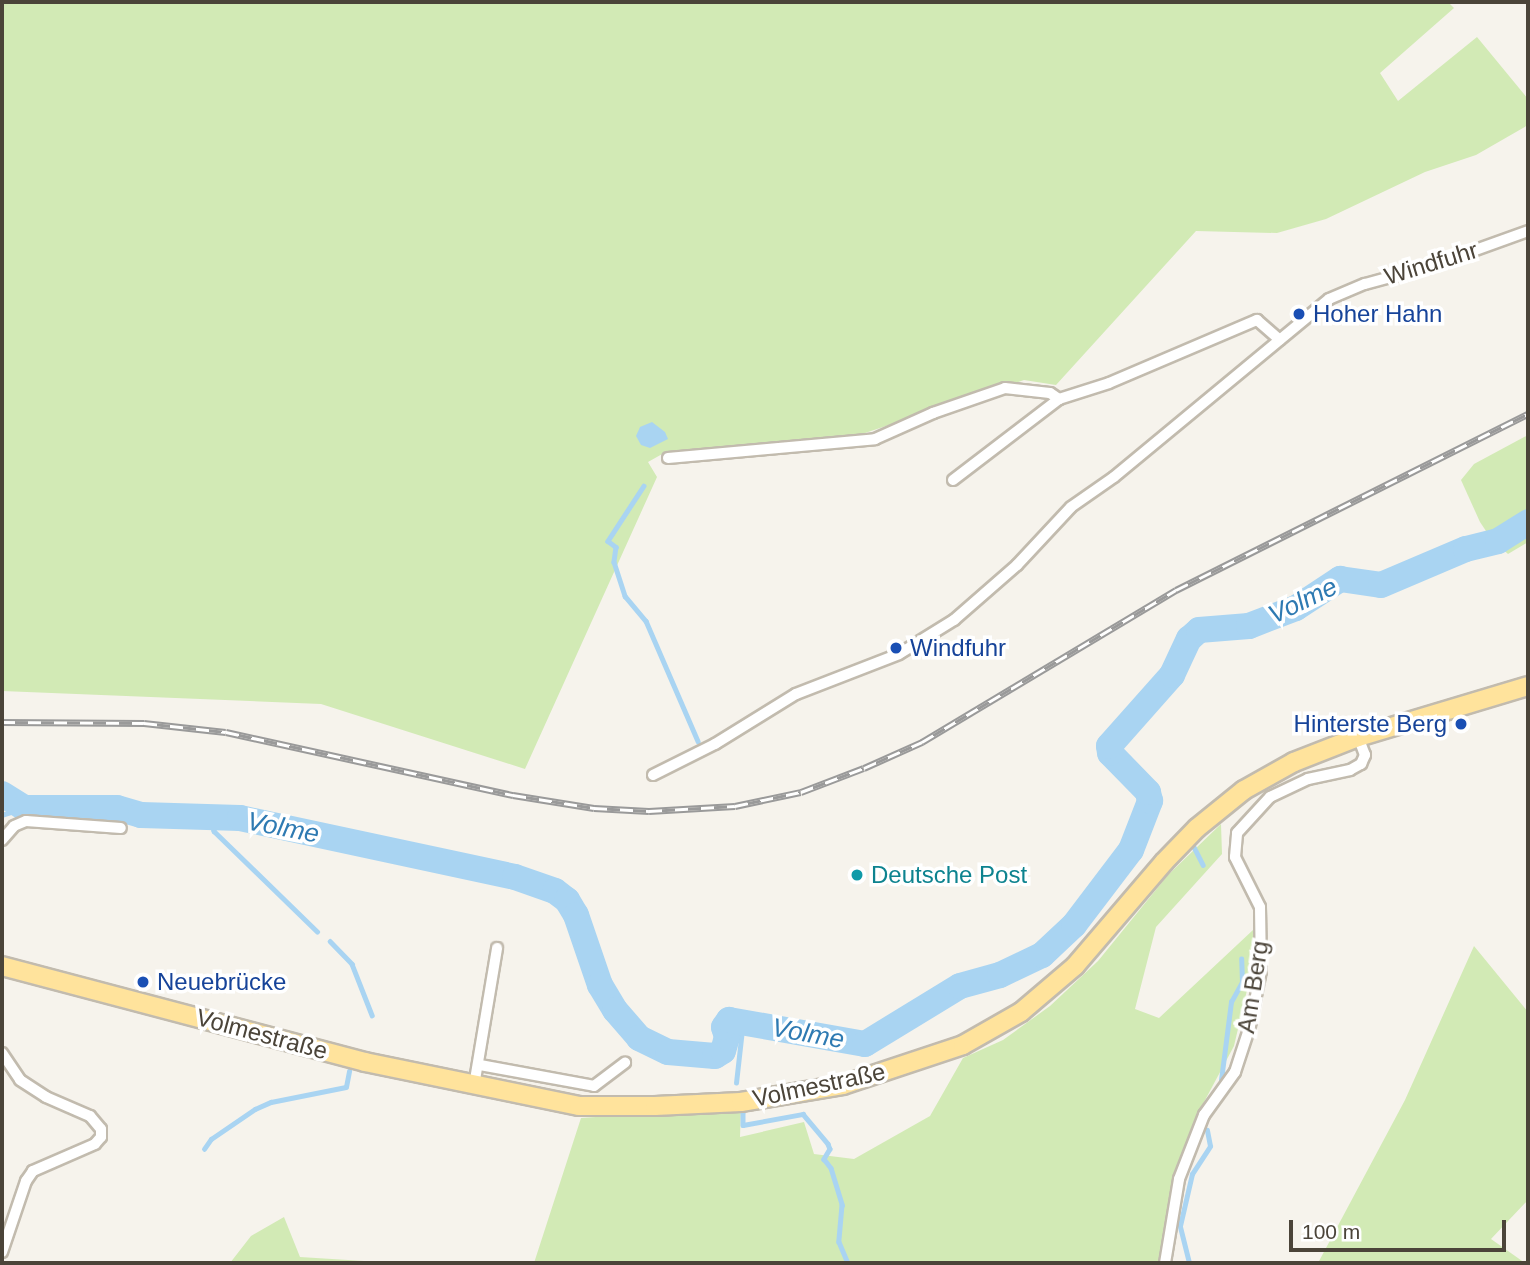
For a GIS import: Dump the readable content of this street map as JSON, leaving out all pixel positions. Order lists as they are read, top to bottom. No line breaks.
{"streets":{"main road":["Volmestraße"],"street":["Windfuhr","Am Berg"]},"crossings":[["Am Berg","Volmestraße"]],"water":["Volme"],"places":["Hoher Hahn","Windfuhr","Hinterste Berg","Deutsche Post","Neuebrücke"],"scale_bar":"100 m"}
